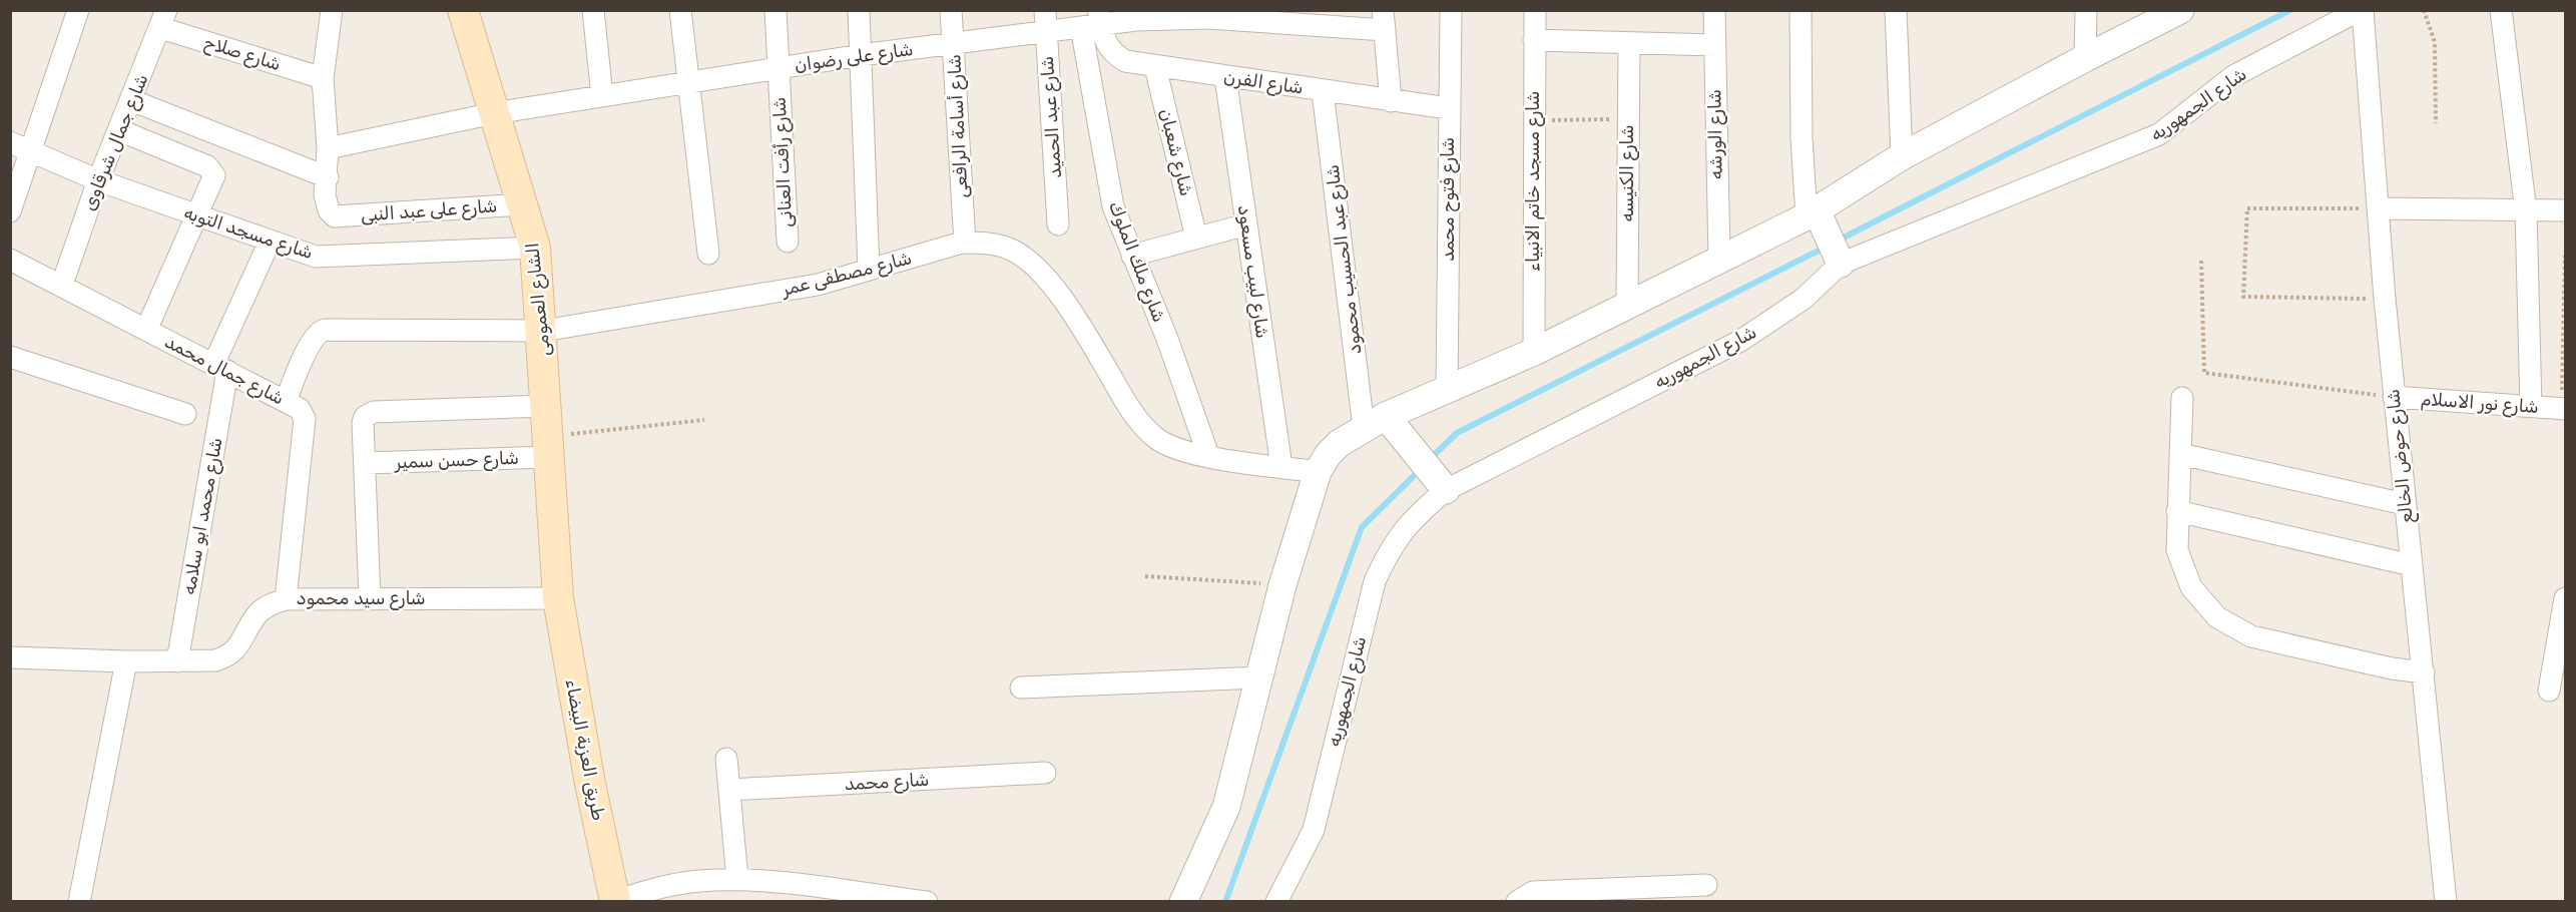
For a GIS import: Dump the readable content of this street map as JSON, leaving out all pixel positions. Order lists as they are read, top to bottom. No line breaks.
{"streets":{"main road":["الشارع العمومى","طريق العزبة البيضاء"],"street":["شارع صلاح","شارع على رضوان","شارع الفرن","شارع الجمهوريه","شارع عبد الحميد","شارع أسامة الرافعى","شارع الورشه","شارع جمال شرقاوى","شارع شعبان","شارع رأفت العنانى","شارع الكنيسه","شارع مسجد خاتم الانبياء","شارع فتوح محمد","شارع على عبد النبى","شارع مسجد التوبه","شارع عبد الحسيب محمود","شارع ملك الملوك","شارع لبيب مسعود","شارع مصطفى عمر","شارع جمال محمد","شارع نور الاسلام","شارع حوض الخالع","شارع حسن سمير","شارع محمد ابو سلامه","شارع سيد محمود","شارع محمد"]},"crossings":[["شارع صلاح","شارع جمال شرقاوى"],["شارع على رضوان","شارع الفرن"],["شارع على رضوان","شارع عبد الحميد"],["شارع على رضوان","شارع أسامة الرافعى"],["شارع على رضوان","شارع رأفت العنانى"],["شارع على رضوان","شارع ملك الملوك"],["شارع على رضوان","الشارع العمومى"],["شارع الفرن","شارع شعبان"],["شارع الفرن","شارع فتوح محمد"],["شارع الفرن","شارع عبد الحسيب محمود"],["شارع الفرن","شارع ملك الملوك"],["شارع الفرن","شارع لبيب مسعود"],["شارع الجمهوريه","شارع حوض الخالع"],["شارع أسامة الرافعى","شارع مصطفى عمر"],["شارع جمال شرقاوى","شارع مسجد التوبه"],["شارع على عبد النبى","الشارع العمومى"],["شارع مسجد التوبه","الشارع العمومى"],["شارع مسجد التوبه","شارع محمد ابو سلامه"],["شارع ملك الملوك","شارع مصطفى عمر"],["شارع لبيب مسعود","شارع مصطفى عمر"],["شارع مصطفى عمر","الشارع العمومى"],["شارع مصطفى عمر","شارع جمال محمد"],["الشارع العمومى","شارع حسن سمير"],["الشارع العمومى","شارع سيد محمود"],["الشارع العمومى","طريق العزبة البيضاء"],["شارع جمال محمد","شارع محمد ابو سلامه"],["شارع جمال محمد","شارع سيد محمود"],["شارع نور الاسلام","شارع حوض الخالع"],["شارع محمد ابو سلامه","شارع سيد محمود"],["شارع سيد محمود","طريق العزبة البيضاء"]]}
